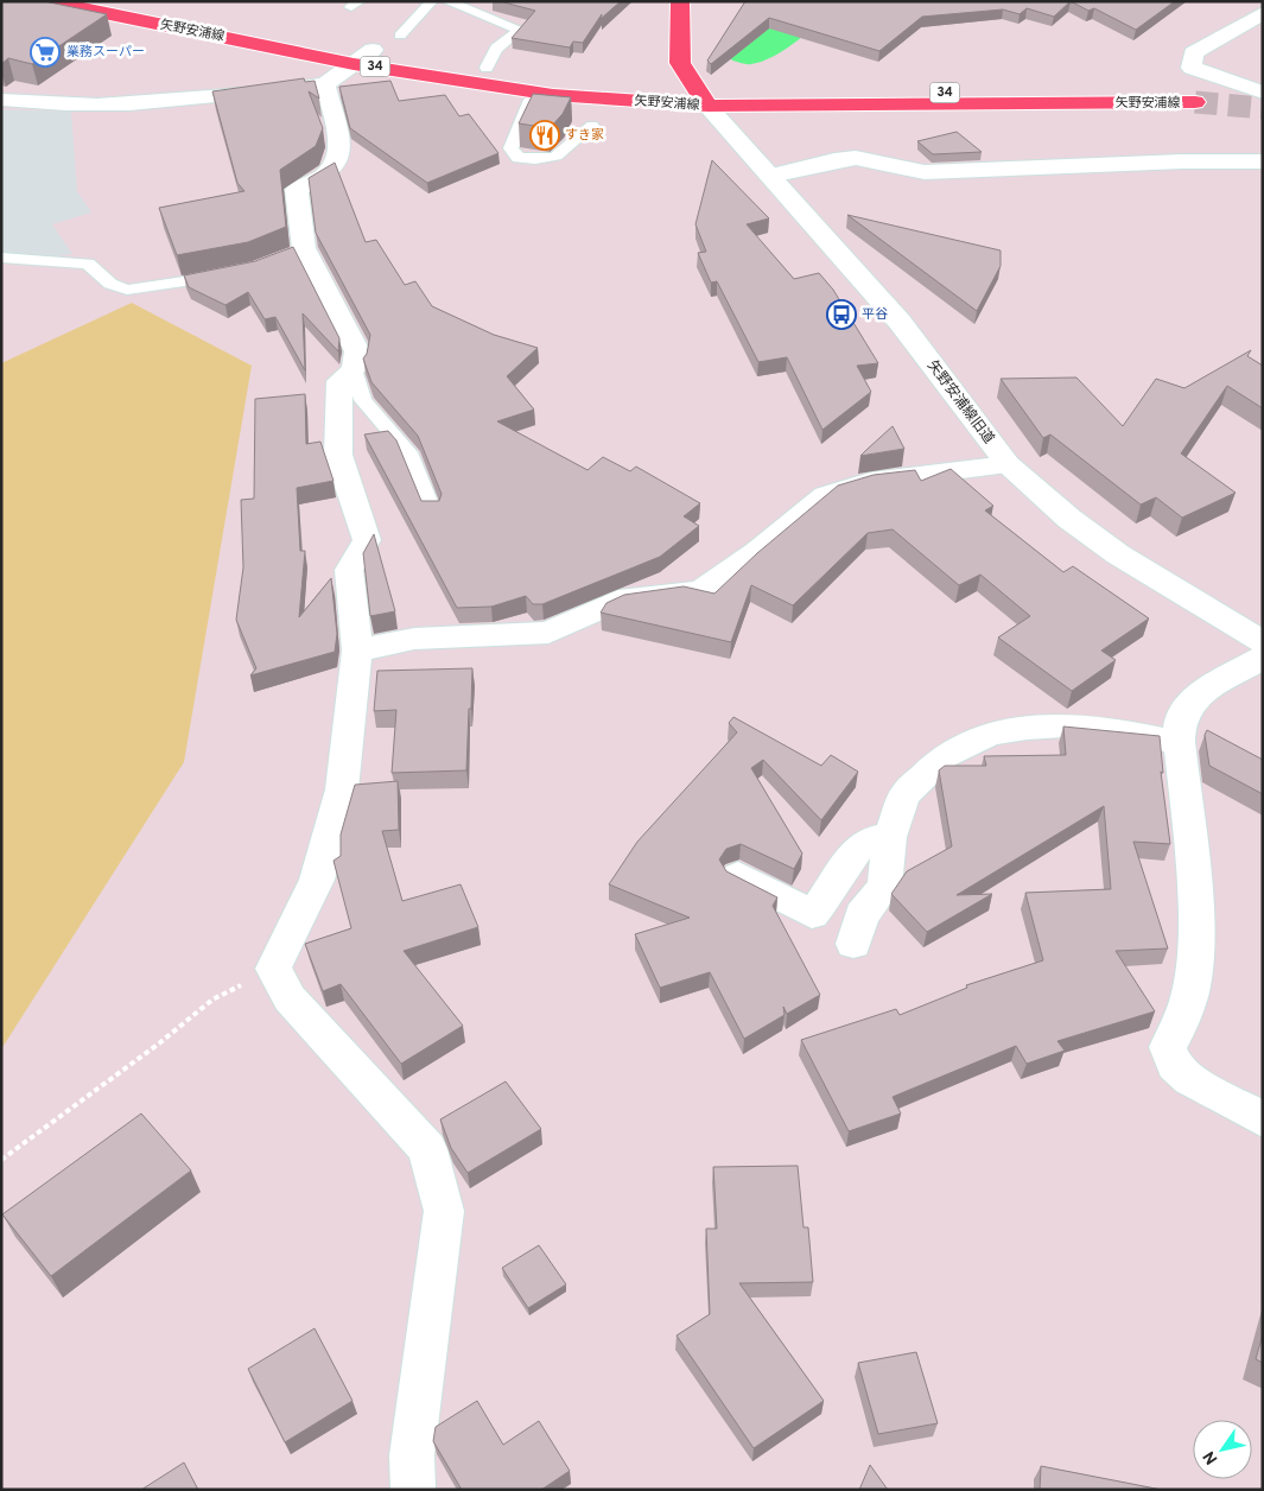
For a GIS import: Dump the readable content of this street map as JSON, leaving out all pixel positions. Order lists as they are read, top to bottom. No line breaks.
{"streets":{"main road":["矢野安浦線","34"],"street":["矢野安浦線旧道"]},"crossings":[["矢野安浦線","矢野安浦線旧道"]],"places":{"supermarket":["業務スーパー"],"restaurant":["すき家"],"bus stop":["平谷"]},"north":"bottom left"}
